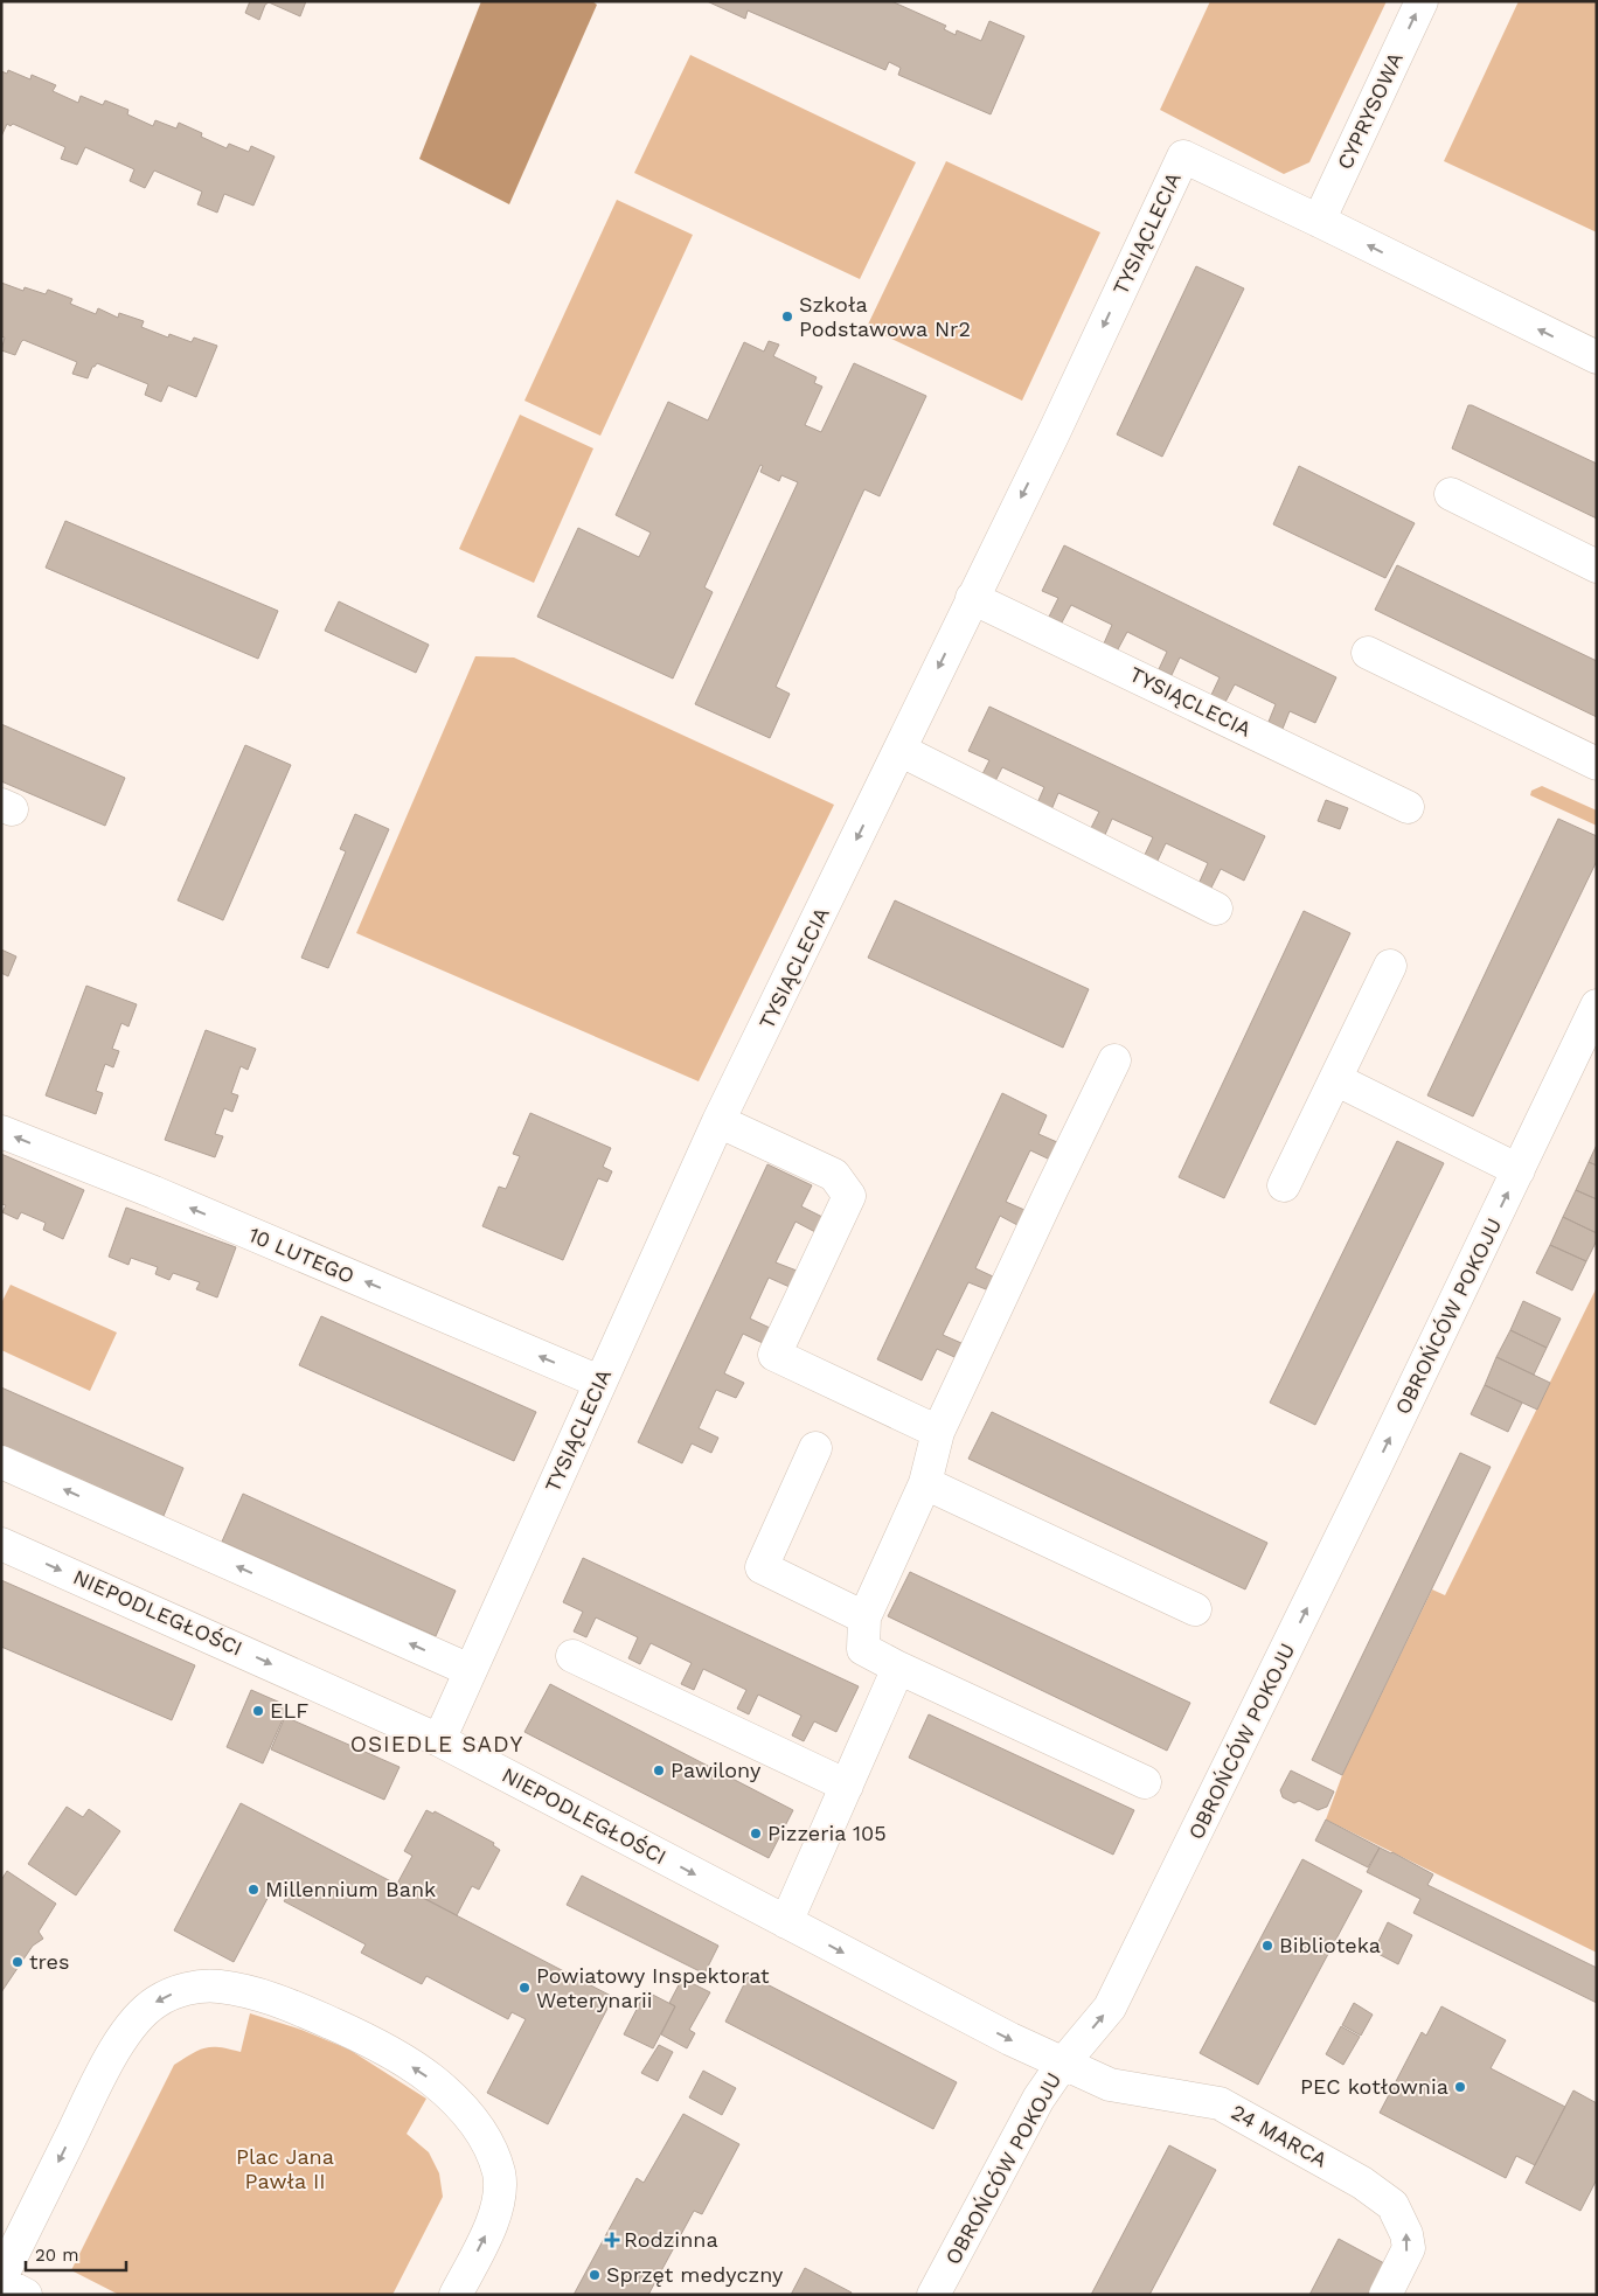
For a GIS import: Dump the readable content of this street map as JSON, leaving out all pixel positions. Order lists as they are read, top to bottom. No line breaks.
{"streets":{"street":["CYPRYSOWA","TYSIĄCLECIA","10 LUTEGO","OBROŃCÓW POKOJU","NIEPODLEGŁOŚCI","24 MARCA"]},"crossings":[["CYPRYSOWA","TYSIĄCLECIA"],["TYSIĄCLECIA","10 LUTEGO"],["TYSIĄCLECIA","NIEPODLEGŁOŚCI"],["OBROŃCÓW POKOJU","NIEPODLEGŁOŚCI"],["OBROŃCÓW POKOJU","24 MARCA"],["NIEPODLEGŁOŚCI","24 MARCA"]],"one_way":["CYPRYSOWA","10 LUTEGO","OBROŃCÓW POKOJU","24 MARCA"],"districts":["OSIEDLE SADY"],"parks":["Plac Jana Pawła II"],"places":{"other":["Szkoła Podstawowa Nr2","ELF","Pawilony","Pizzeria 105","Millennium Bank","Biblioteka","tres","Powiatowy Inspektorat Weterynarii","PEC kotłownia","Sprzęt medyczny"],"health":["Rodzinna"]},"scale_bar":"20 m"}
